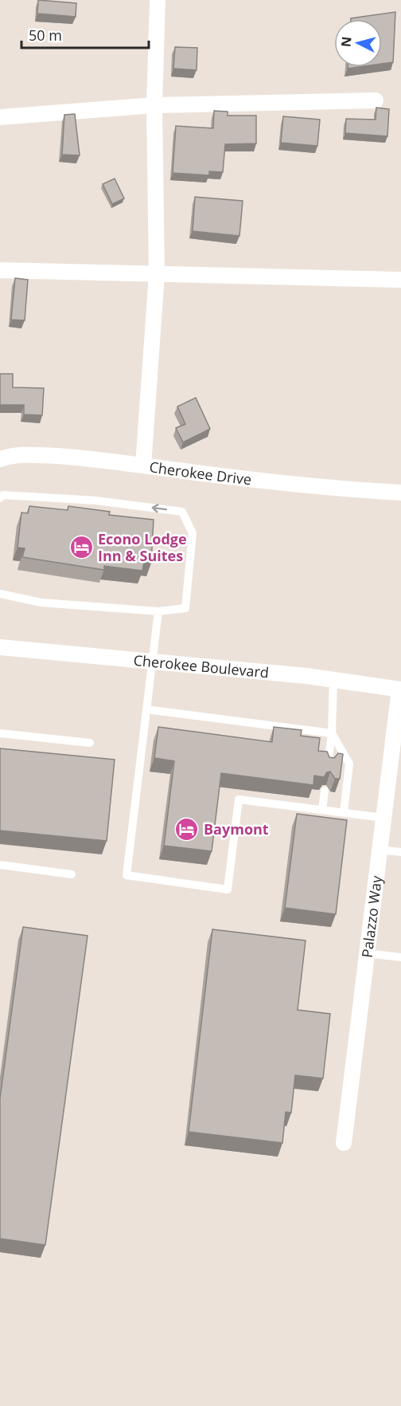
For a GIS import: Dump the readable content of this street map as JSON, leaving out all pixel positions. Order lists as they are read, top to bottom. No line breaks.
{"streets":{"street":["Cherokee Drive","Cherokee Boulevard","Palazzo Way"]},"crossings":[["Cherokee Boulevard","Palazzo Way"]],"places":{"hotel":["Econo Lodge Inn & Suites","Baymont"]},"scale_bar":"50 m","north":"left"}
